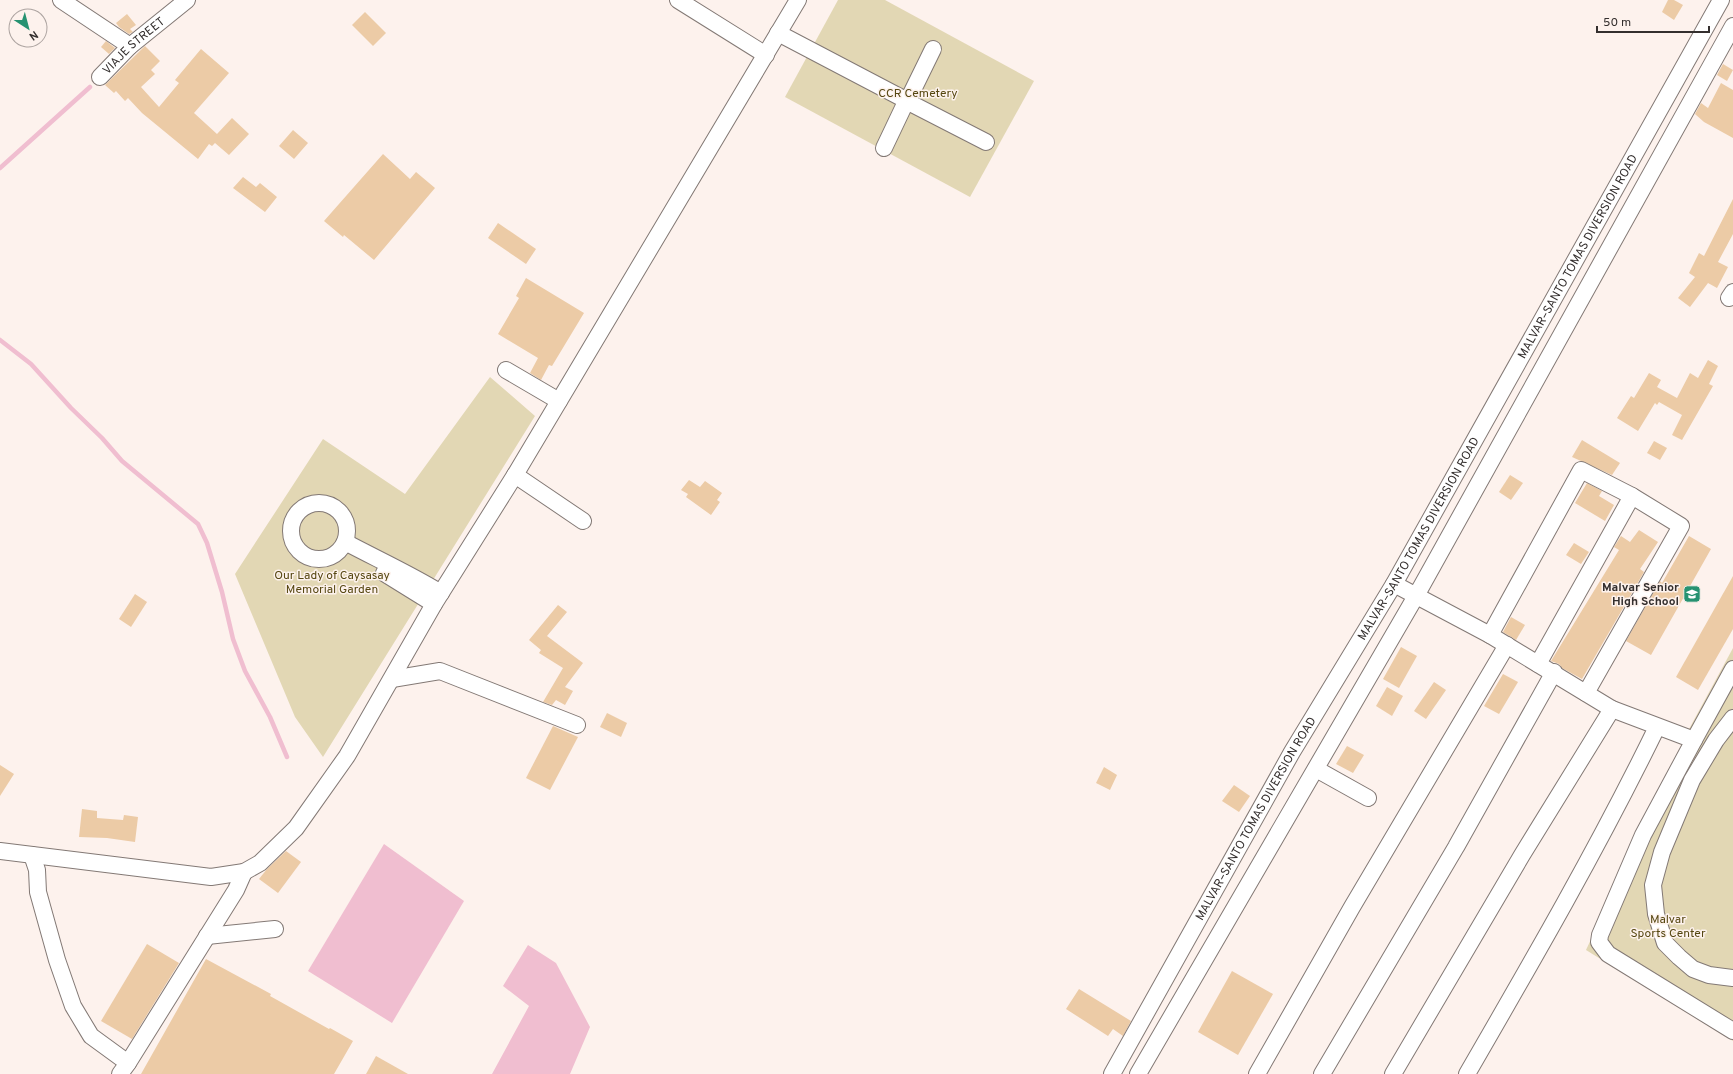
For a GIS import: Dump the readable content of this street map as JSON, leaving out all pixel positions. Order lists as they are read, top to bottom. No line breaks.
{"streets":{"street":["VIAJE STREET","MALVAR–SANTO TOMAS DIVERSION ROAD"]},"parks":["CCR Cemetery","Our Lady of Caysasay Memorial Garden","Malvar Sports Center"],"places":{"school or university":["Malvar Senior High School"]},"scale_bar":"50 m","north":"bottom right"}
